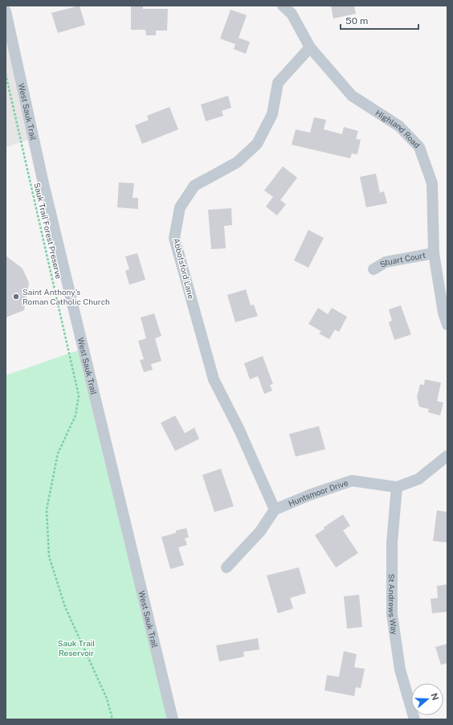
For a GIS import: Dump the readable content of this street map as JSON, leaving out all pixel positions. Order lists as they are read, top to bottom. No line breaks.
{"streets":{"street":["West Sauk Trail","Highland Road","Stuart Court","Abbotsford Lane","Huntsmoor Drive","St Andrews Way"],"path":["Sauk Trail Forest Preserve"]},"crossings":[["Highland Road","Stuart Court"],["Highland Road","Abbotsford Lane"],["Abbotsford Lane","Huntsmoor Drive"],["Huntsmoor Drive","St Andrews Way"]],"parks":["Sauk Trail Reservoir"],"places":["Saint Anthony's Roman Catholic Church"],"scale_bar":"50 m","north":"right"}
